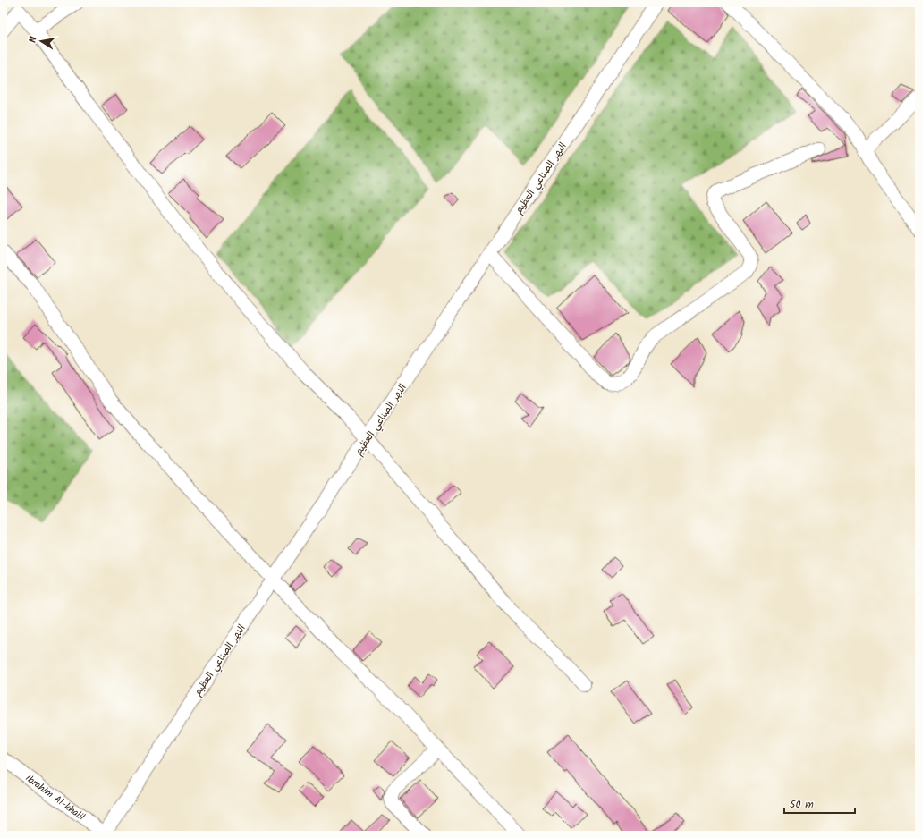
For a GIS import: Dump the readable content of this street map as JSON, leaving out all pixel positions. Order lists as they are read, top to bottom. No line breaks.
{"streets":{"street":["النهر الصناعي العظيم","Ibrahim Al-khalil"]},"crossings":[["النهر الصناعي العظيم","Ibrahim Al-khalil"]],"scale_bar":"50 m","north":"left"}
